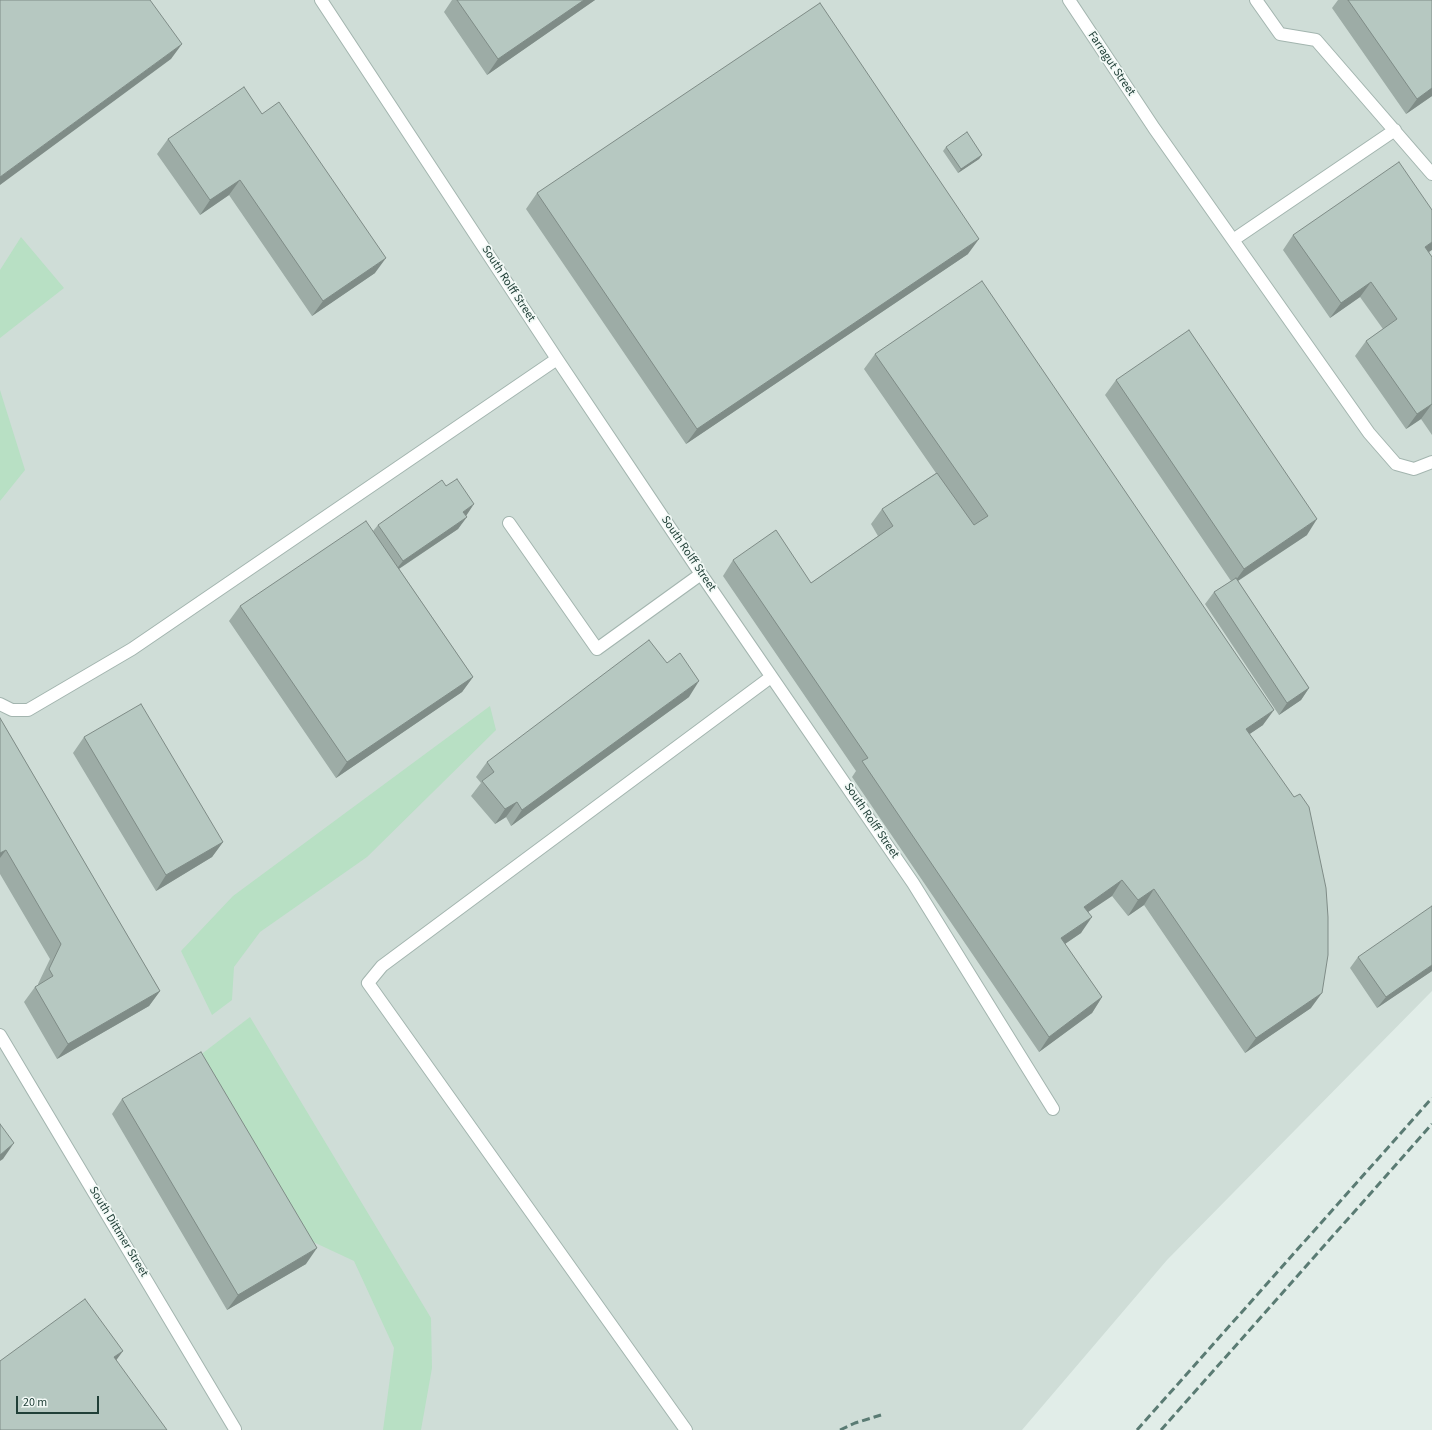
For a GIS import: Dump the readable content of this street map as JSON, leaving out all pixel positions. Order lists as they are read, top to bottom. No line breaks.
{"streets":{"street":["Farragut Street","South Rolff Street","South Dittmer Street"]},"scale_bar":"20 m"}
